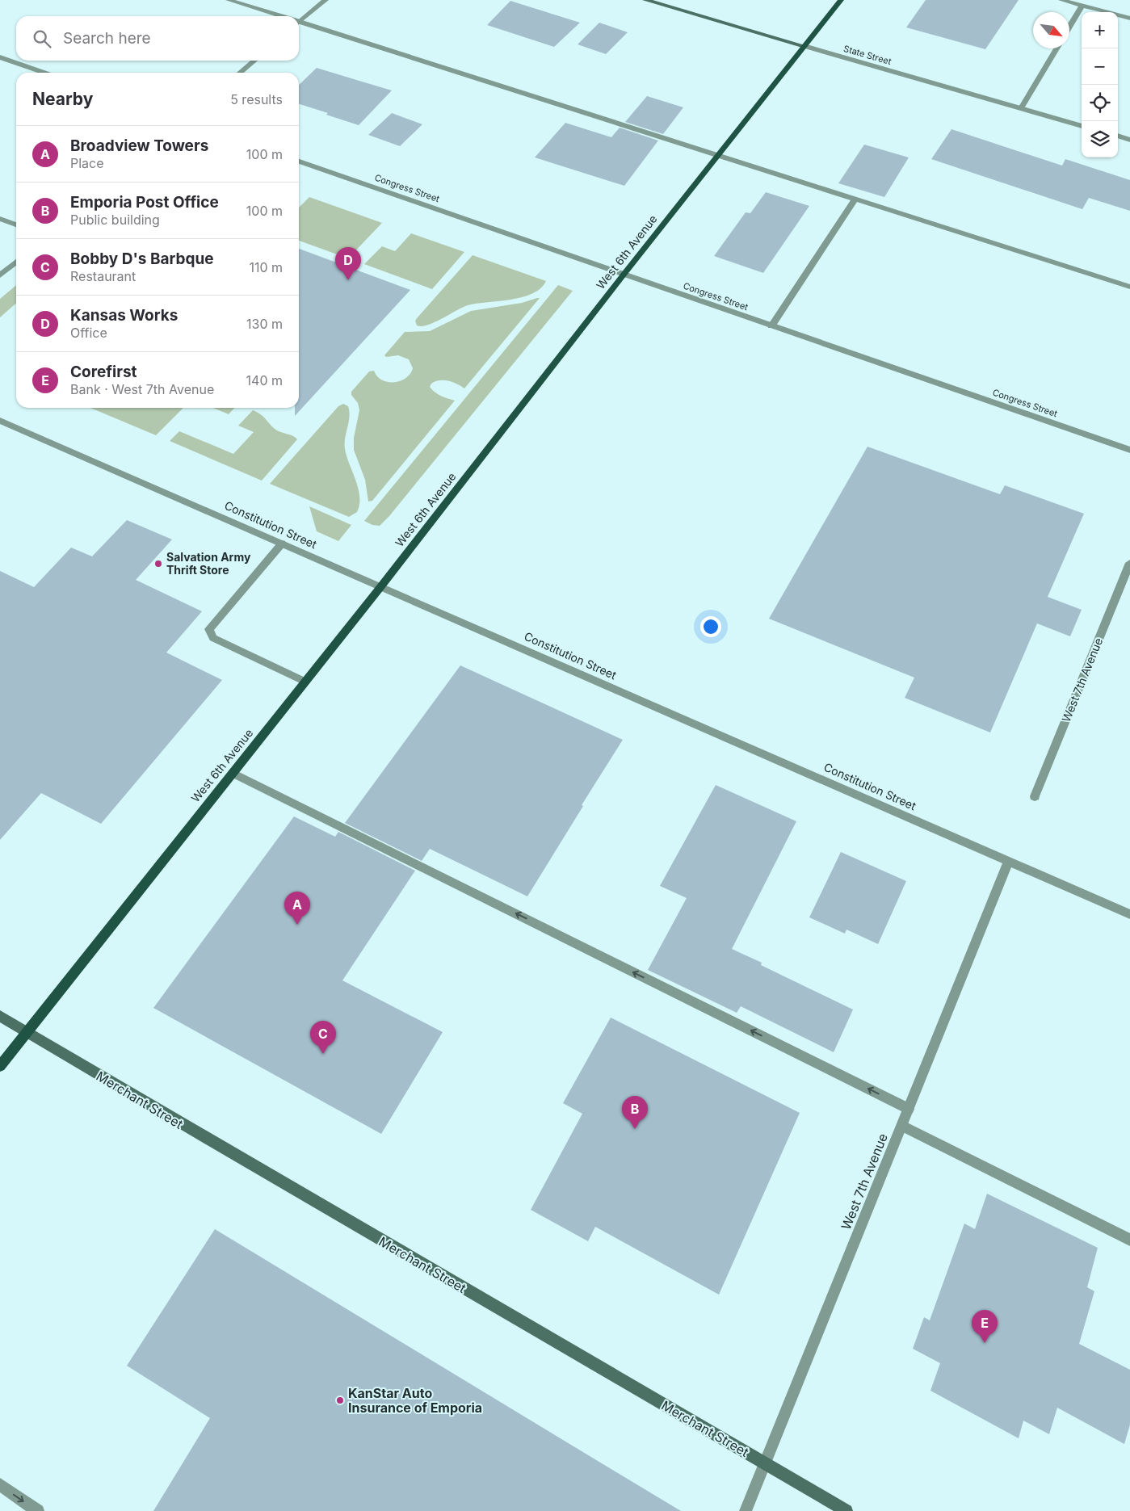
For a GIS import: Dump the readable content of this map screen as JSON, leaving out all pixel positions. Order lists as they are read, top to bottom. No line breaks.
{"streets":{"main road":["West 6th Avenue"],"street":["State Street","Congress Street","Constitution Street","West 7th Avenue","Merchant Street"]},"crossings":[["State Street","West 6th Avenue"],["Congress Street","West 6th Avenue"],["West 6th Avenue","Constitution Street"],["West 6th Avenue","Merchant Street"],["Constitution Street","West 7th Avenue"],["West 7th Avenue","Merchant Street"]],"places":["Salvation Army Thrift Store","KanStar Auto Insurance of Emporia"],"north":"bottom right","page":{"map_buttons":["+","−"],"search":"Search here","heading":["Nearby","5 results"],"list":[{"mark":"A","name":"Broadview Towers","note":"Place","value":"100 m"},{"mark":"B","name":"Emporia Post Office","note":"Public building","value":"100 m"},{"mark":"C","name":"Bobby D's Barbque","note":"Restaurant","value":"110 m"},{"mark":"D","name":"Kansas Works","note":"Office","value":"130 m"},{"mark":"E","name":"Corefirst","note":"Bank · West 7th Avenue","value":"140 m"}],"pins":["D","A","C","B","E"]}}
